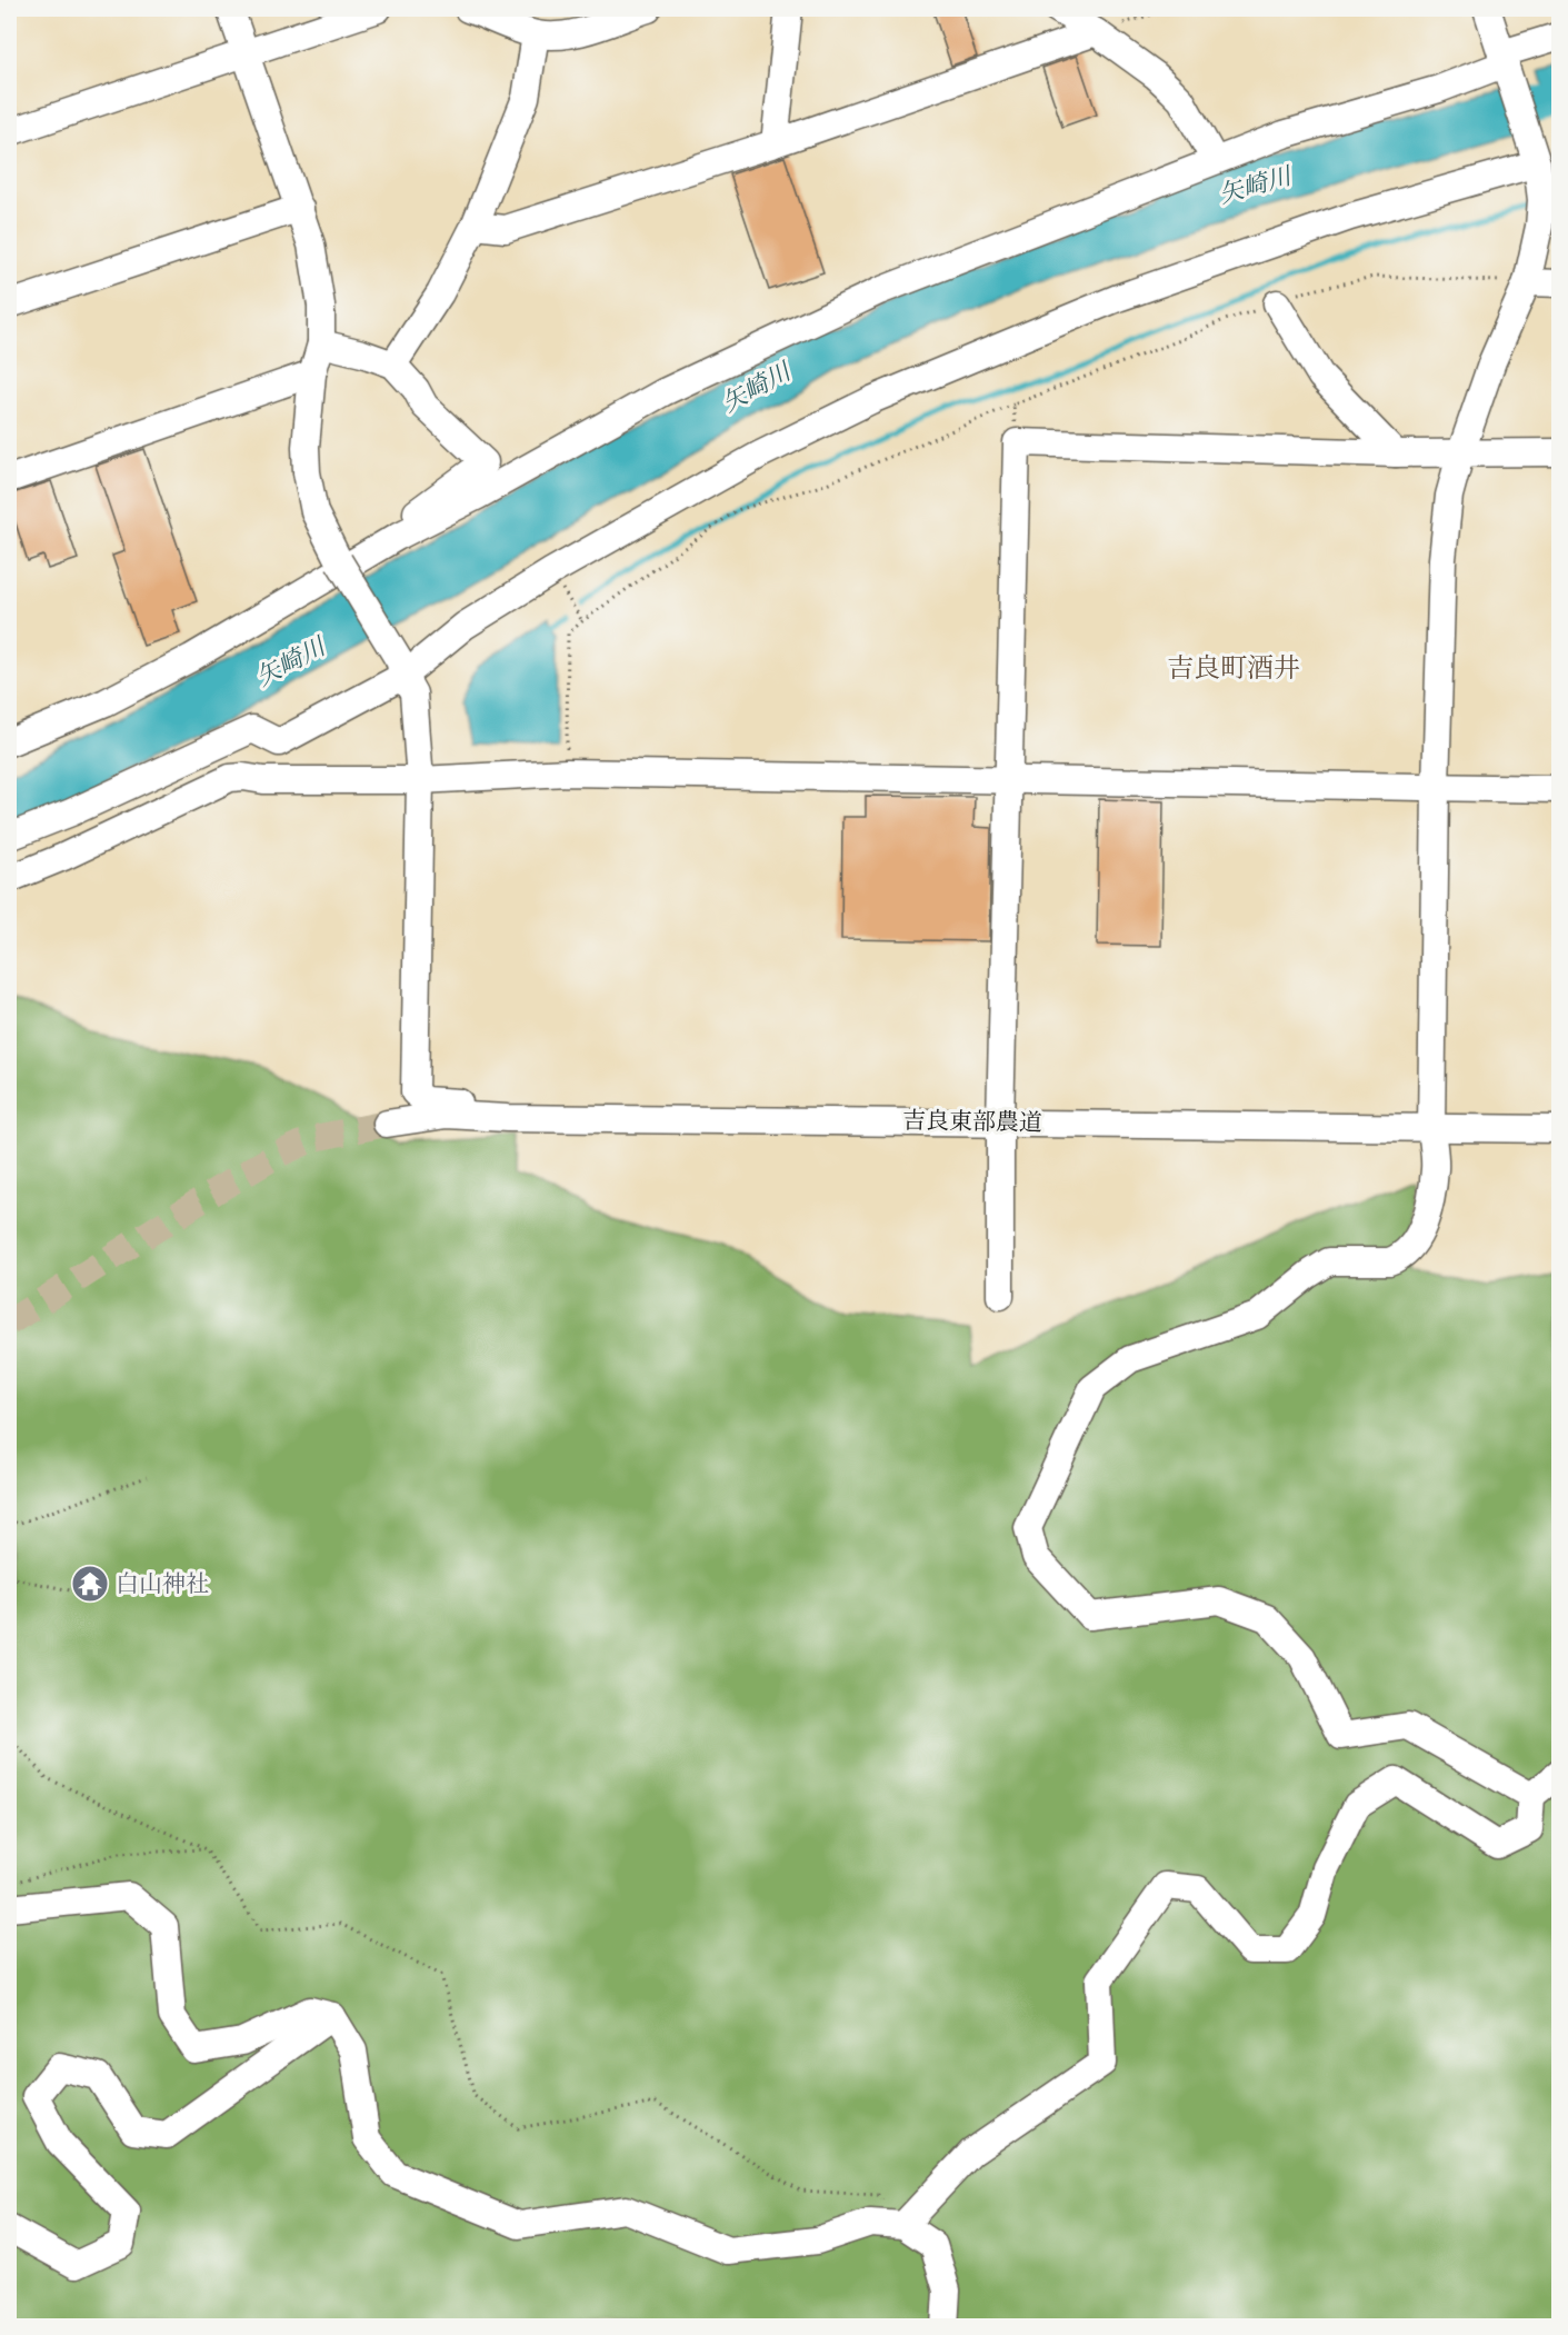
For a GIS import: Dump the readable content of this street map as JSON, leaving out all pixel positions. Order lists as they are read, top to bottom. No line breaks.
{"streets":{"street":["吉良東部農道"]},"districts":["吉良町酒井"],"water":["矢崎川"],"places":{"temple":["白山神社"]}}
